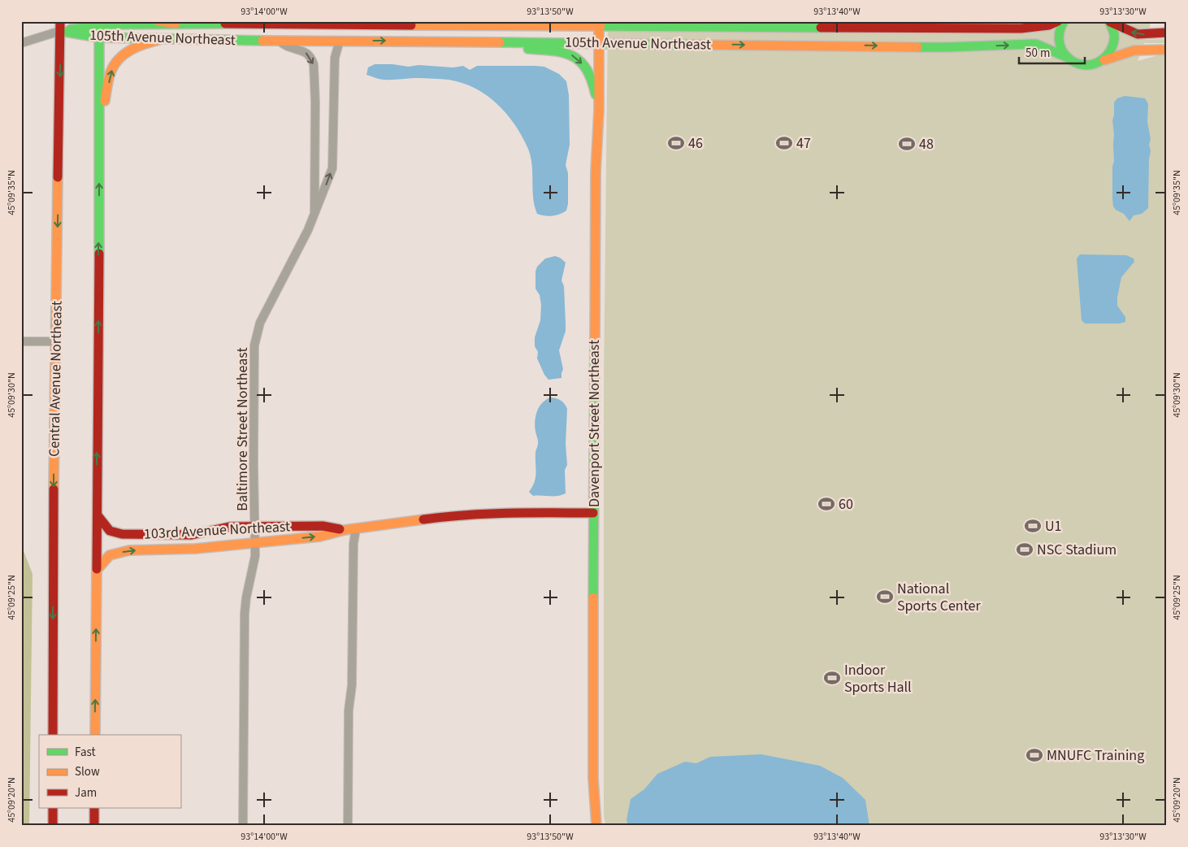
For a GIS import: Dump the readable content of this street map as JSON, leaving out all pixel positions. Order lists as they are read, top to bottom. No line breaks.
{"streets":{"main road":["105th Avenue Northeast","Central Avenue Northeast","Davenport Street Northeast","103rd Avenue Northeast"],"street":["Baltimore Street Northeast"]},"crossings":[["105th Avenue Northeast","Central Avenue Northeast"],["105th Avenue Northeast","Davenport Street Northeast"],["105th Avenue Northeast","Baltimore Street Northeast"],["Davenport Street Northeast","103rd Avenue Northeast"],["Baltimore Street Northeast","103rd Avenue Northeast"]],"places":{"sports":["46","47","48","60","U1","NSC Stadium","National Sports Center","Indoor Sports Hall","MNUFC Training"]},"legend":["Fast","Slow","Jam"],"scale_bar":"50 m","coordinates":["93°14'00\"W","93°13'50\"W","93°13'40\"W","93°13'30\"W","45°09'35\"N","45°09'30\"N","45°09'25\"N","45°09'20\"N"]}
